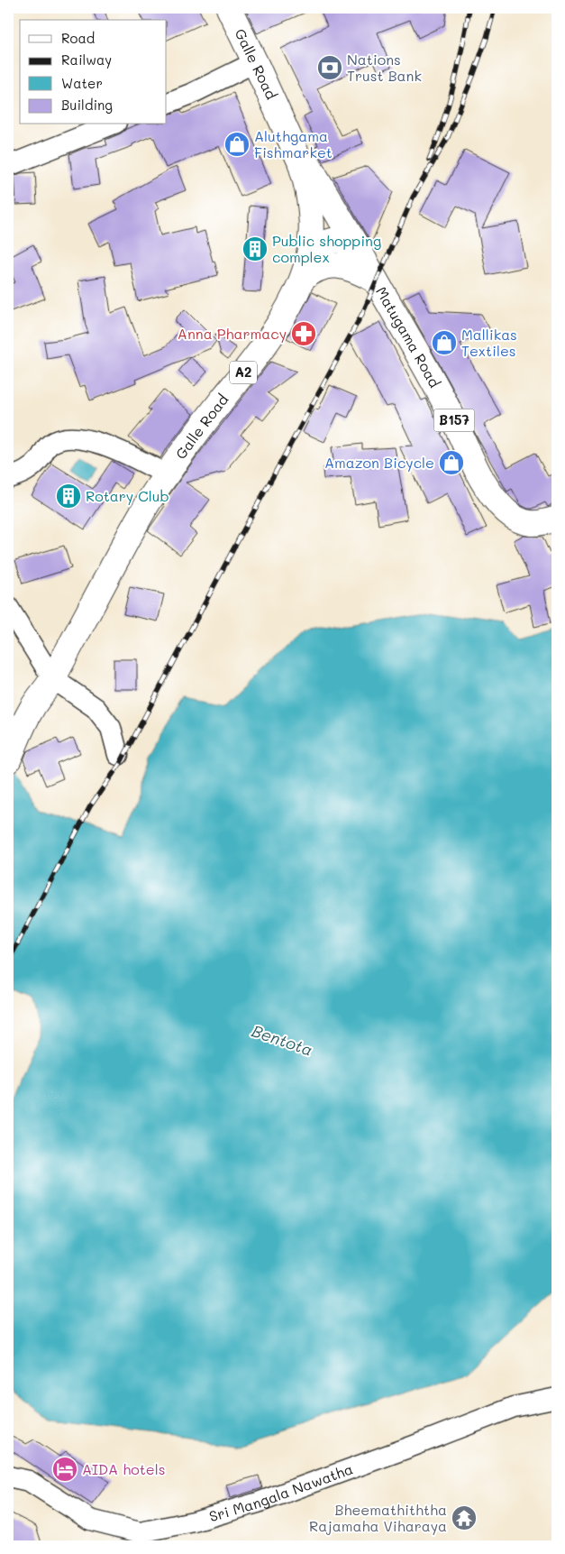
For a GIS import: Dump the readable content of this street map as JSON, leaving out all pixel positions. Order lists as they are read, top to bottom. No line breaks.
{"streets":{"main road":["Galle Road","Matugama Road","A2","B157"],"street":["Sri Mangala Nawatha"]},"crossings":[["Galle Road","Matugama Road"]],"water":["Bentota"],"places":{"bank":["Nations Trust Bank"],"shop":["Aluthgama Fishmarket","Mallikas Textiles","Amazon Bicycle"],"building":["Public shopping complex","Rotary Club"],"pharmacy":["Anna Pharmacy"],"hotel":["AIDA hotels"],"temple":["Bheemathiththa Rajamaha Viharaya"]},"legend":["Road","Railway","Water","Building"]}
